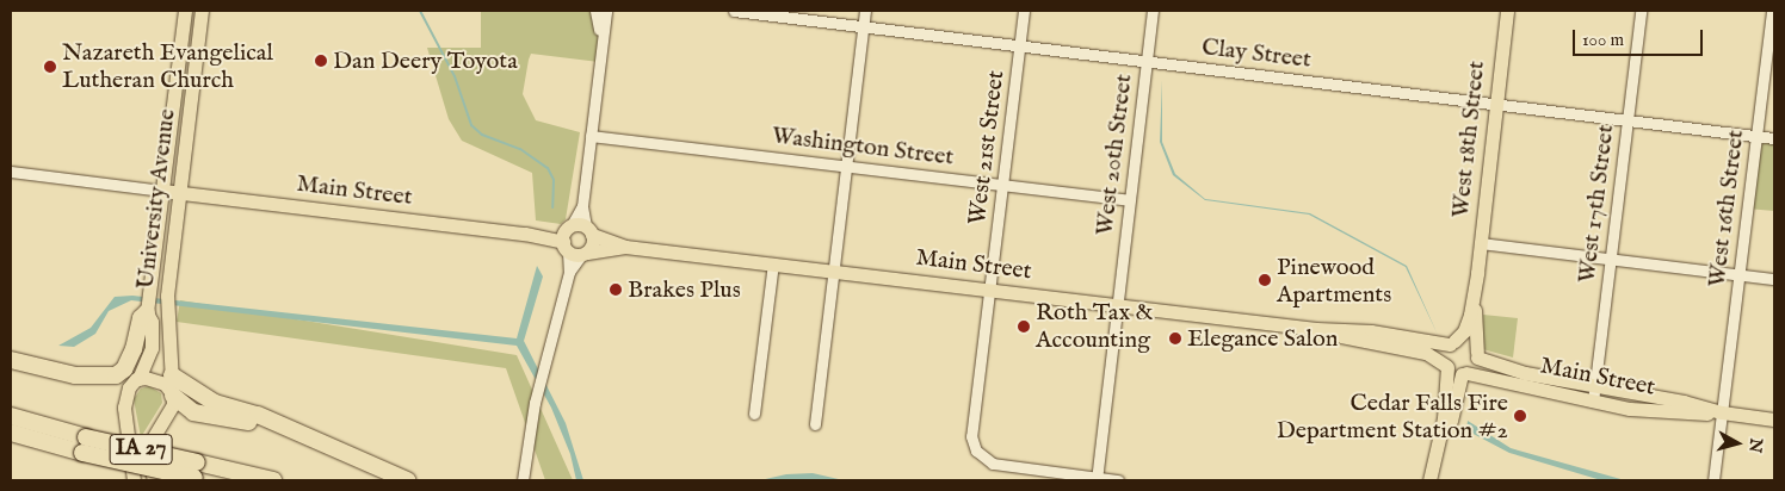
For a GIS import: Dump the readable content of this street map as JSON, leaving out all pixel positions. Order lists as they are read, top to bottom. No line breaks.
{"streets":{"highway":["IA 27"],"main road":["West 18th Street","Main Street","University Avenue"],"street":["Clay Street","Washington Street","West 21st Street","West 20th Street","West 17th Street","West 16th Street"]},"crossings":[["Clay Street","West 18th Street"],["Clay Street","West 21st Street"],["Clay Street","West 20th Street"],["Clay Street","West 17th Street"],["Clay Street","West 16th Street"],["West 18th Street","Main Street"],["Washington Street","West 21st Street"],["Washington Street","West 20th Street"],["West 21st Street","West 20th Street"],["West 21st Street","Main Street"],["West 20th Street","Main Street"],["Main Street","University Avenue"],["Main Street","West 17th Street"],["Main Street","West 16th Street"]],"places":["Dan Deery Toyota","Nazareth Evangelical Lutheran Church","Pinewood Apartments","Brakes Plus","Roth Tax & Accounting","Elegance Salon","Cedar Falls Fire Department Station #2"],"scale_bar":"100 m","north":"right"}
